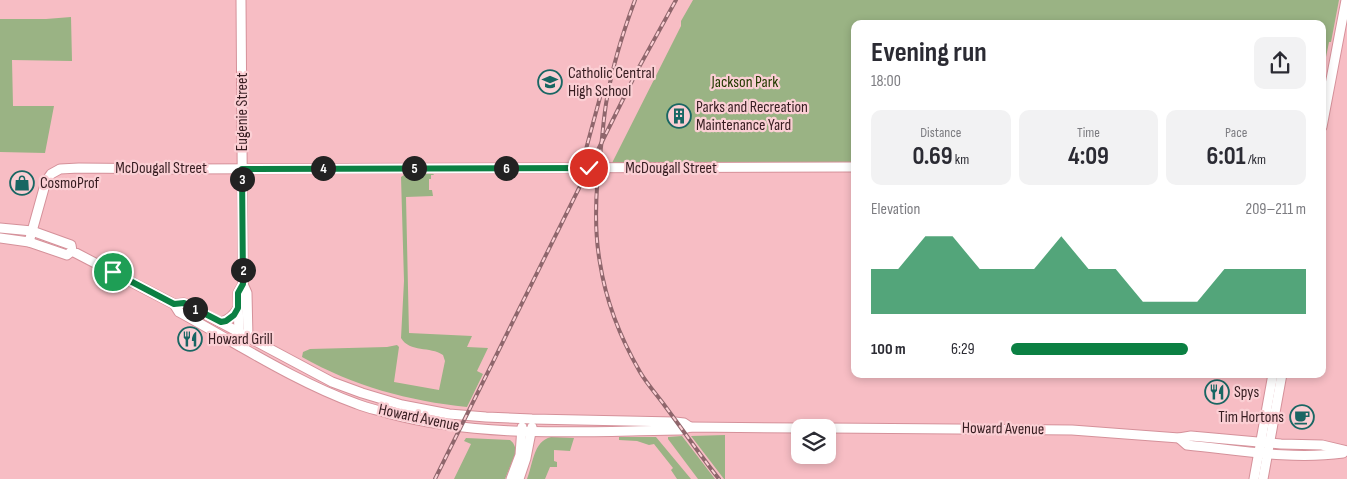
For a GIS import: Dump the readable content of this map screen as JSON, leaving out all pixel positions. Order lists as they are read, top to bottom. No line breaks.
{"streets":{"main road":["Eugenie Street","McDougall Street","Howard Avenue"]},"crossings":[["Eugenie Street","McDougall Street"],["Eugenie Street","Howard Avenue"],["McDougall Street","Howard Avenue"]],"parks":["Jackson Park"],"places":{"school or university":["Catholic Central High School"],"building":["Parks and Recreation Maintenance Yard"],"shop":["CosmoProf"],"restaurant":["Howard Grill","Spys"],"cafe":["Tim Hortons"]},"page":{"heading":["Evening run","18:00"],"stats":[["Distance","0.69 km"],["Time","4:09"],["Pace","6:01 /km"]],"pins":["4","5","6","3","2","1"],"chart":["Elevation","209–211 m"],"list":[{"name":"100 m","note":"6:29"}]}}
